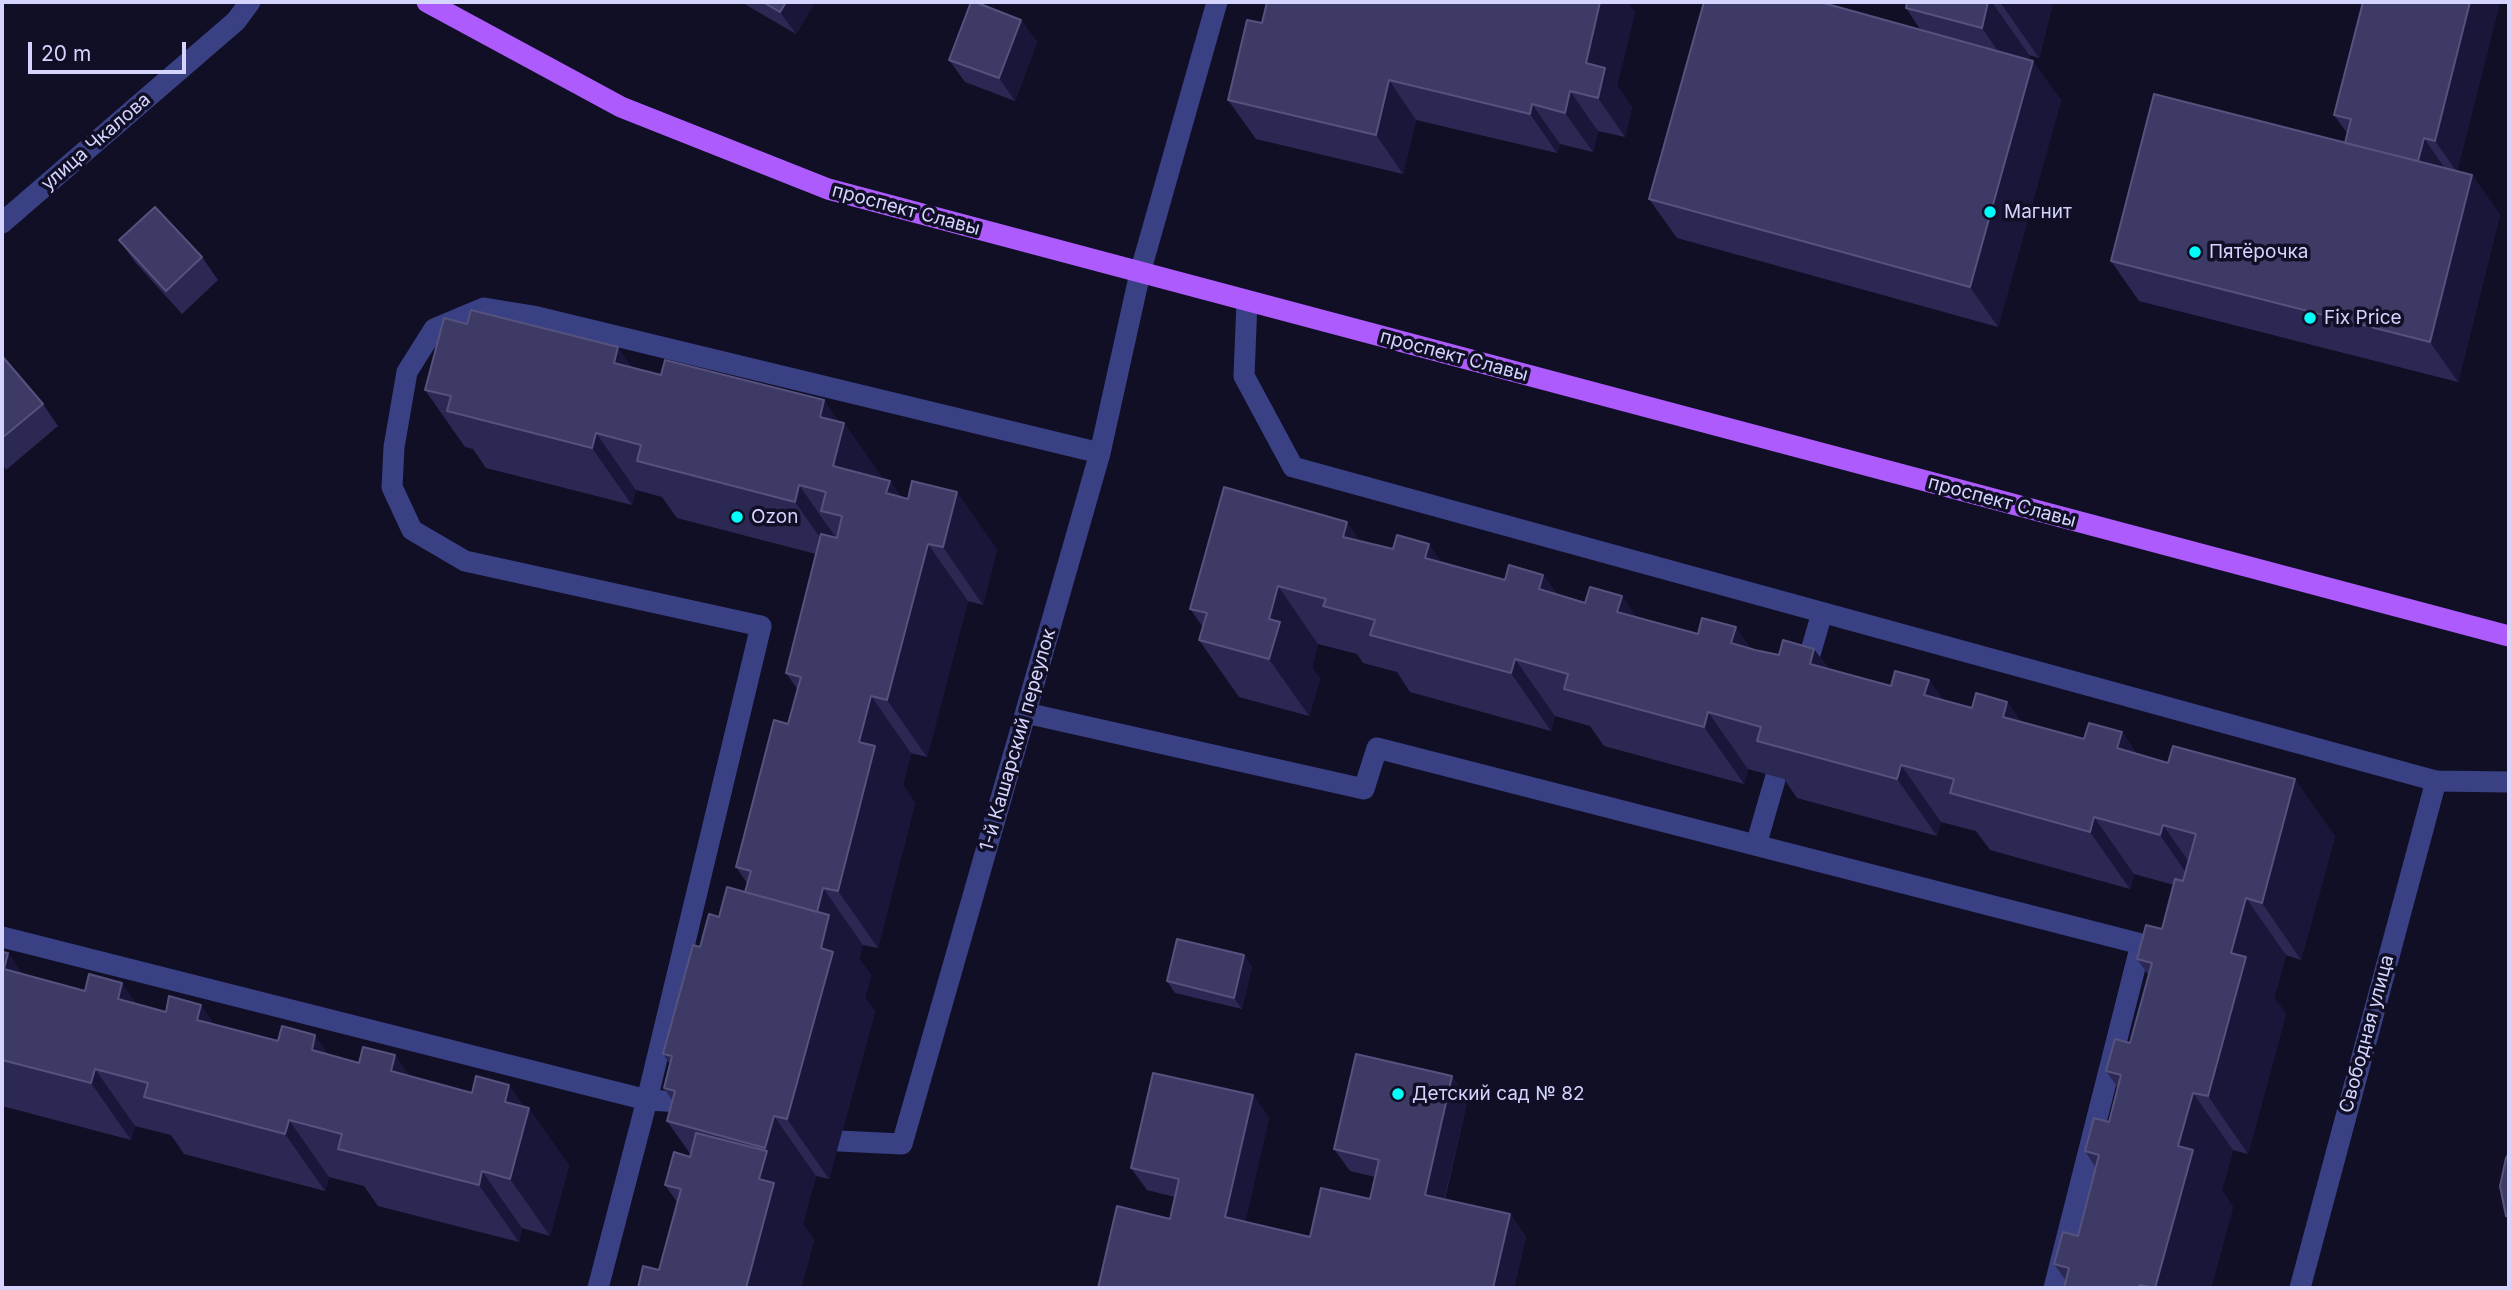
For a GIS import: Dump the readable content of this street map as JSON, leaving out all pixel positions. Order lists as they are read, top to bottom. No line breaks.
{"streets":{"main road":["проспект Славы"],"street":["улица Чкалова","1-й Кашарский переулок","Свободная улица"]},"crossings":[["проспект Славы","1-й Кашарский переулок"]],"places":["Магнит","Пятёрочка","Fix Price","Ozon","Детский сад № 82"],"scale_bar":"20 m"}
